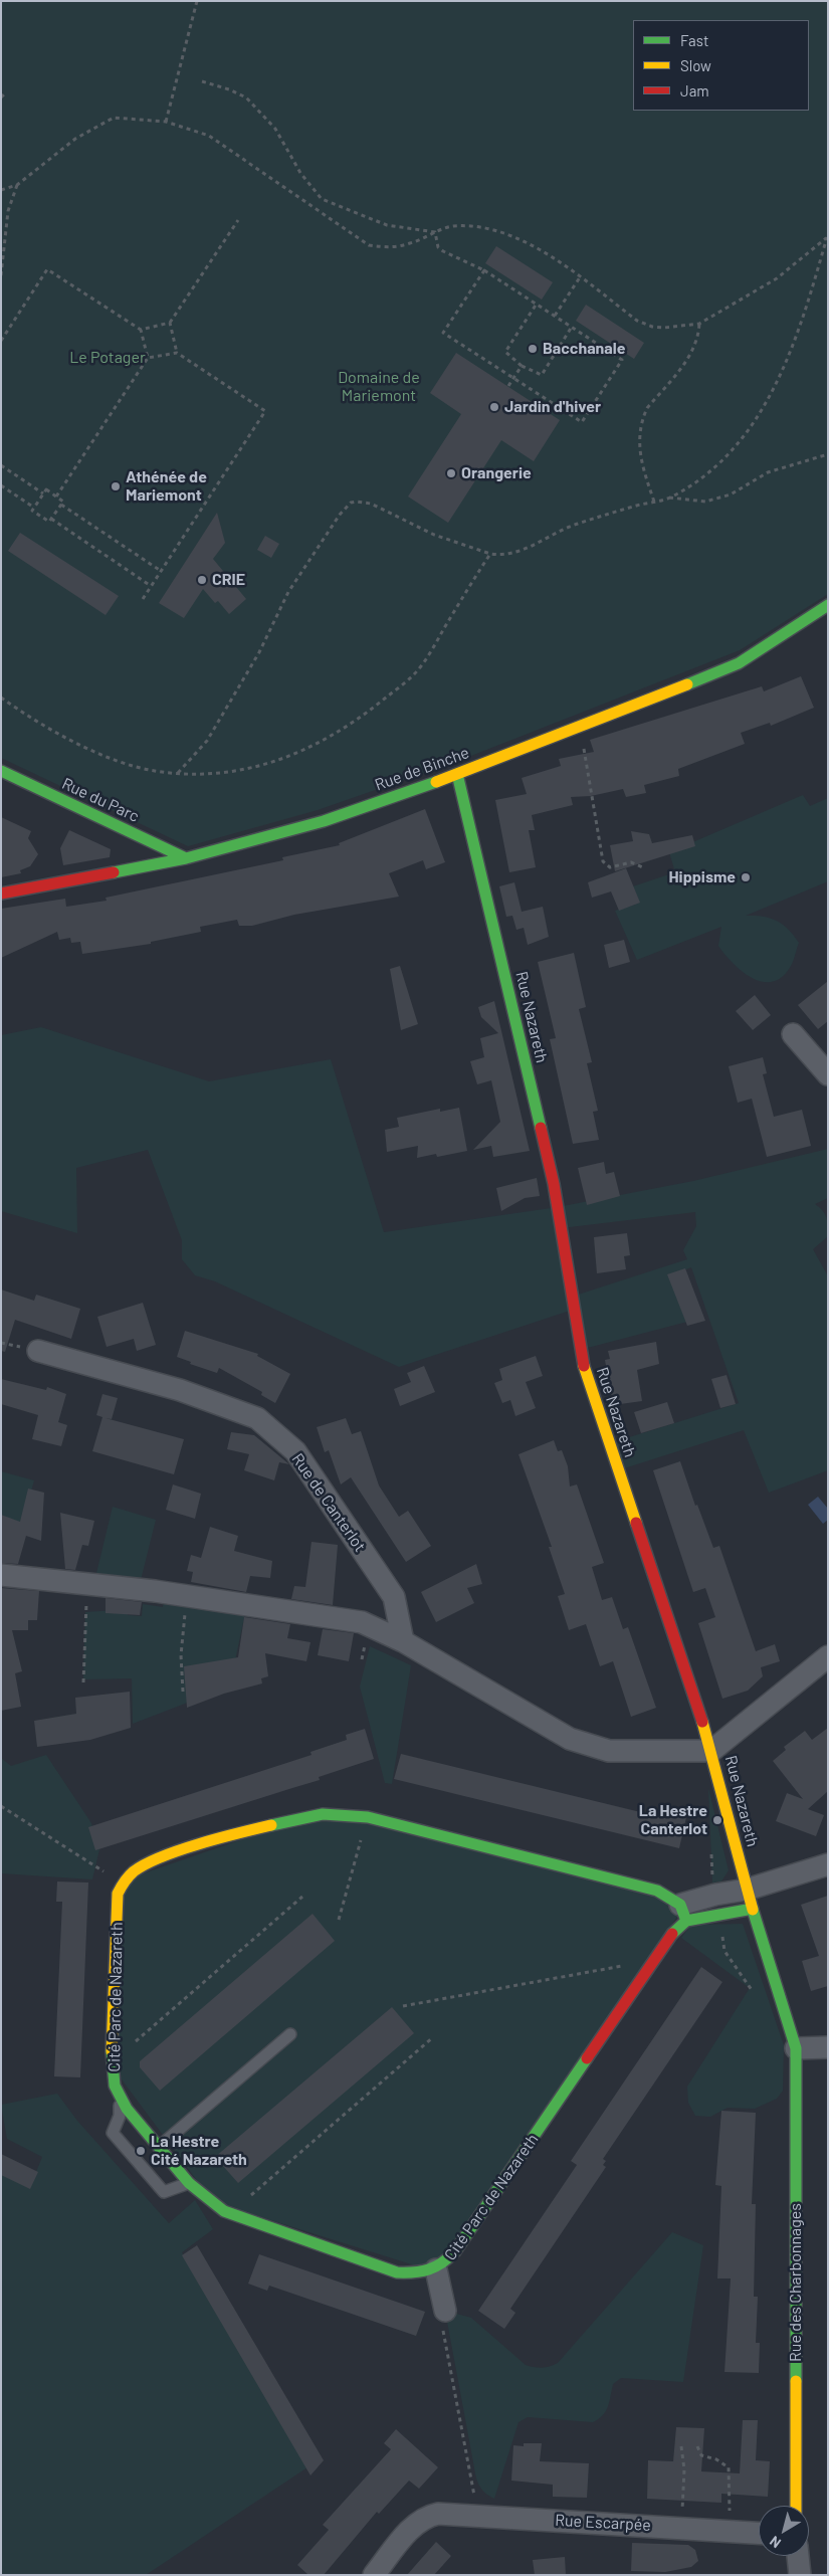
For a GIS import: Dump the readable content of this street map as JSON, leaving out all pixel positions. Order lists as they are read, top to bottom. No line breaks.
{"streets":{"street":["Rue de Binche","Rue du Parc","Rue Nazareth","Rue de Canterlot","Cité Parc de Nazareth","Rue des Charbonnages","Rue Escarpée"]},"crossings":[["Rue de Binche","Rue du Parc"],["Rue de Binche","Rue Nazareth"],["Rue Nazareth","Rue des Charbonnages"]],"parks":["Le Potager","Domaine de Mariemont"],"places":["Bacchanale","Jardin d'hiver","Orangerie","Athénée de Mariemont","CRIE","Hippisme","La Hestre Canterlot","La Hestre Cité Nazareth"],"legend":["Fast","Slow","Jam"],"north":"bottom left"}
